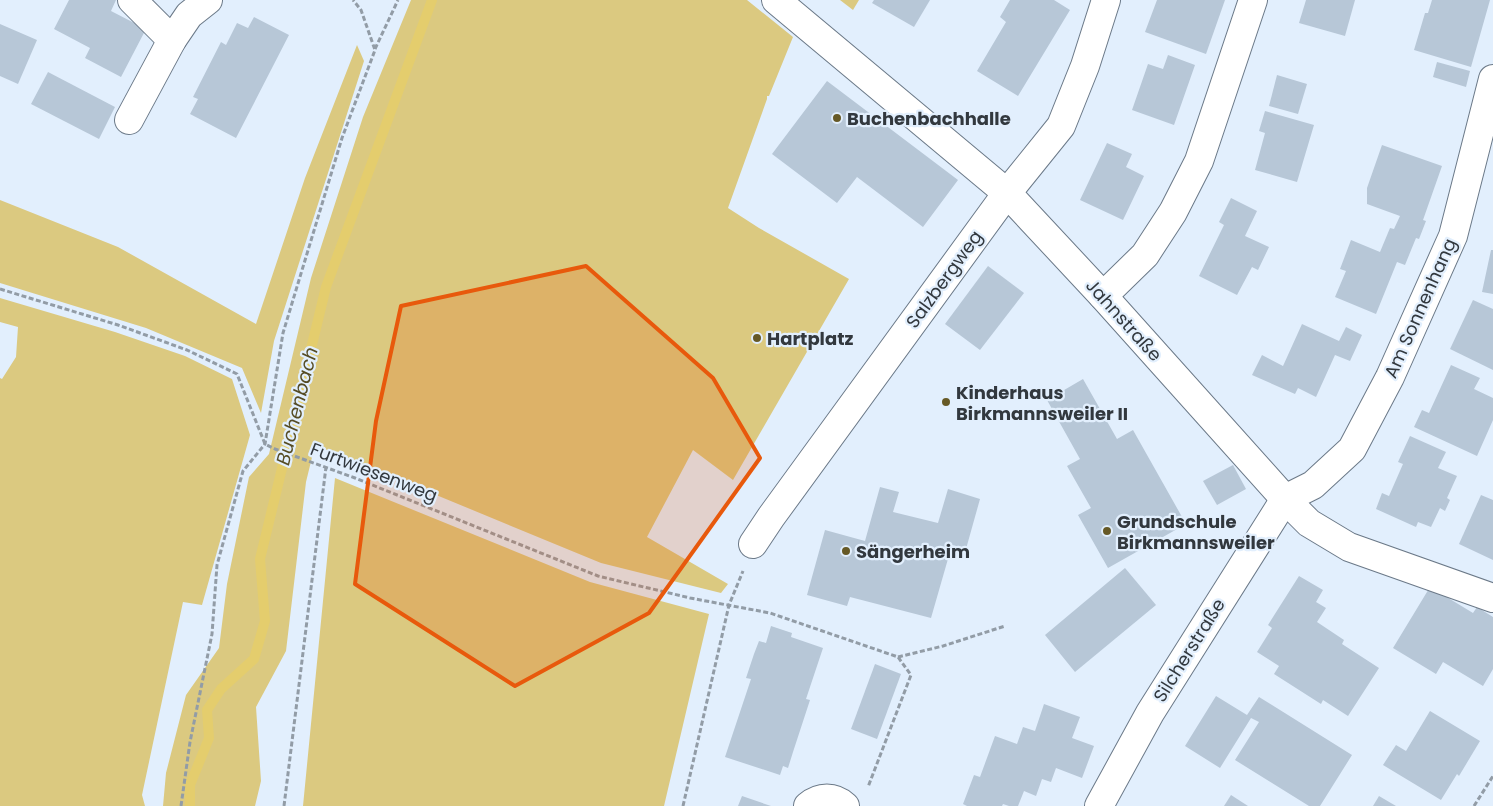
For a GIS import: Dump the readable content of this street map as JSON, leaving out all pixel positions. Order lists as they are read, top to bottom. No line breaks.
{"streets":{"street":["Salzbergweg","Am Sonnenhang","Jahnstraße","Silcherstraße"],"path":["Furtwiesenweg"]},"crossings":[["Salzbergweg","Jahnstraße"],["Am Sonnenhang","Jahnstraße"],["Am Sonnenhang","Silcherstraße"],["Jahnstraße","Silcherstraße"]],"water":["Buchenbach"],"places":["Buchenbachhalle","Hartplatz","Kinderhaus Birkmannsweiler II","Grundschule Birkmannsweiler","Sängerheim"]}
